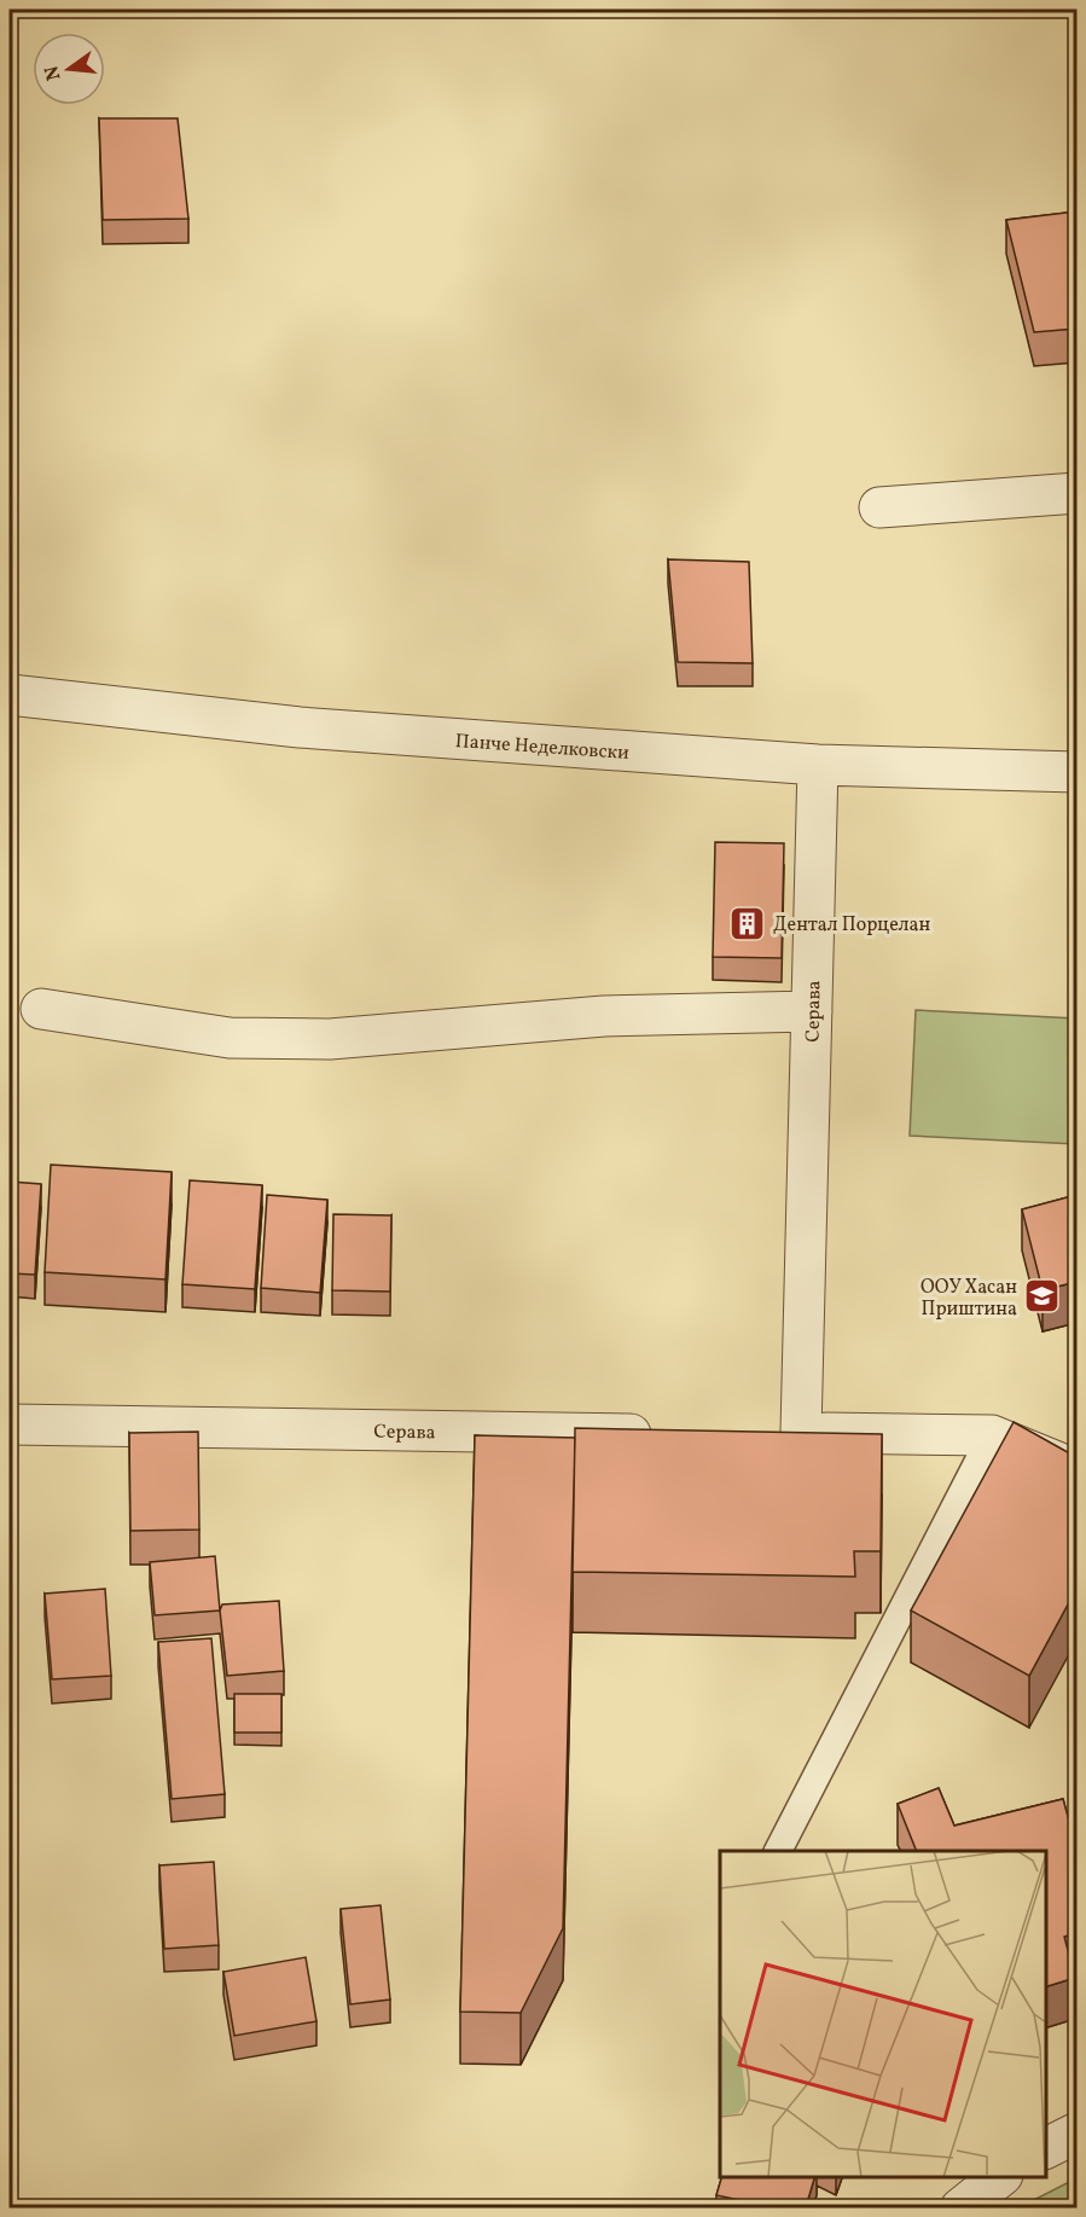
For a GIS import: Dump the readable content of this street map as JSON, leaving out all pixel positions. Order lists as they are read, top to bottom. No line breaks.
{"streets":{"street":["Панче Неделковски","Серава"]},"crossings":[["Панче Неделковски","Серава"]],"places":{"building":["Дентал Порцелан"],"school or university":["ООУ Хасан Приштина"]},"north":"left"}
